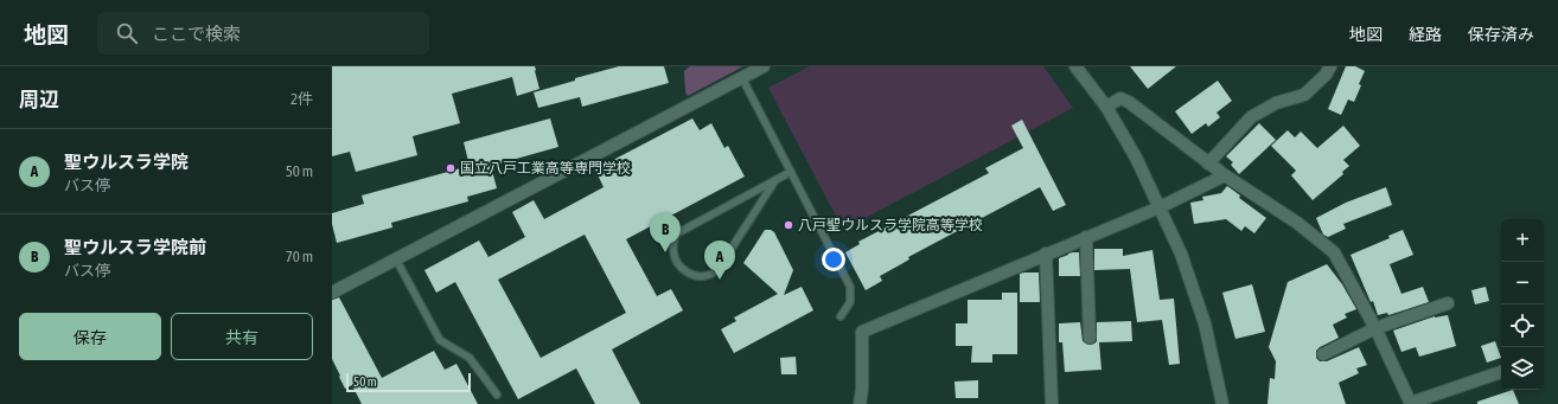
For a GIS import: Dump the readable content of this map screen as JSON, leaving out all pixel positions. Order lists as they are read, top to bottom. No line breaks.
{"places":["国立八戸工業高等専門学校","八戸聖ウルスラ学院高等学校"],"scale_bar":"50 m","page":{"header":"地図","search":"ここで検索","nav":["地図","経路","保存済み"],"heading":["周辺","2件"],"list":[{"mark":"A","name":"聖ウルスラ学院","note":"バス停","value":"50 m"},{"mark":"B","name":"聖ウルスラ学院前","note":"バス停","value":"70 m"}],"pins":["B","A"],"map_buttons":["+","−"],"buttons":["保存","共有"],"scale":"50 m"}}
